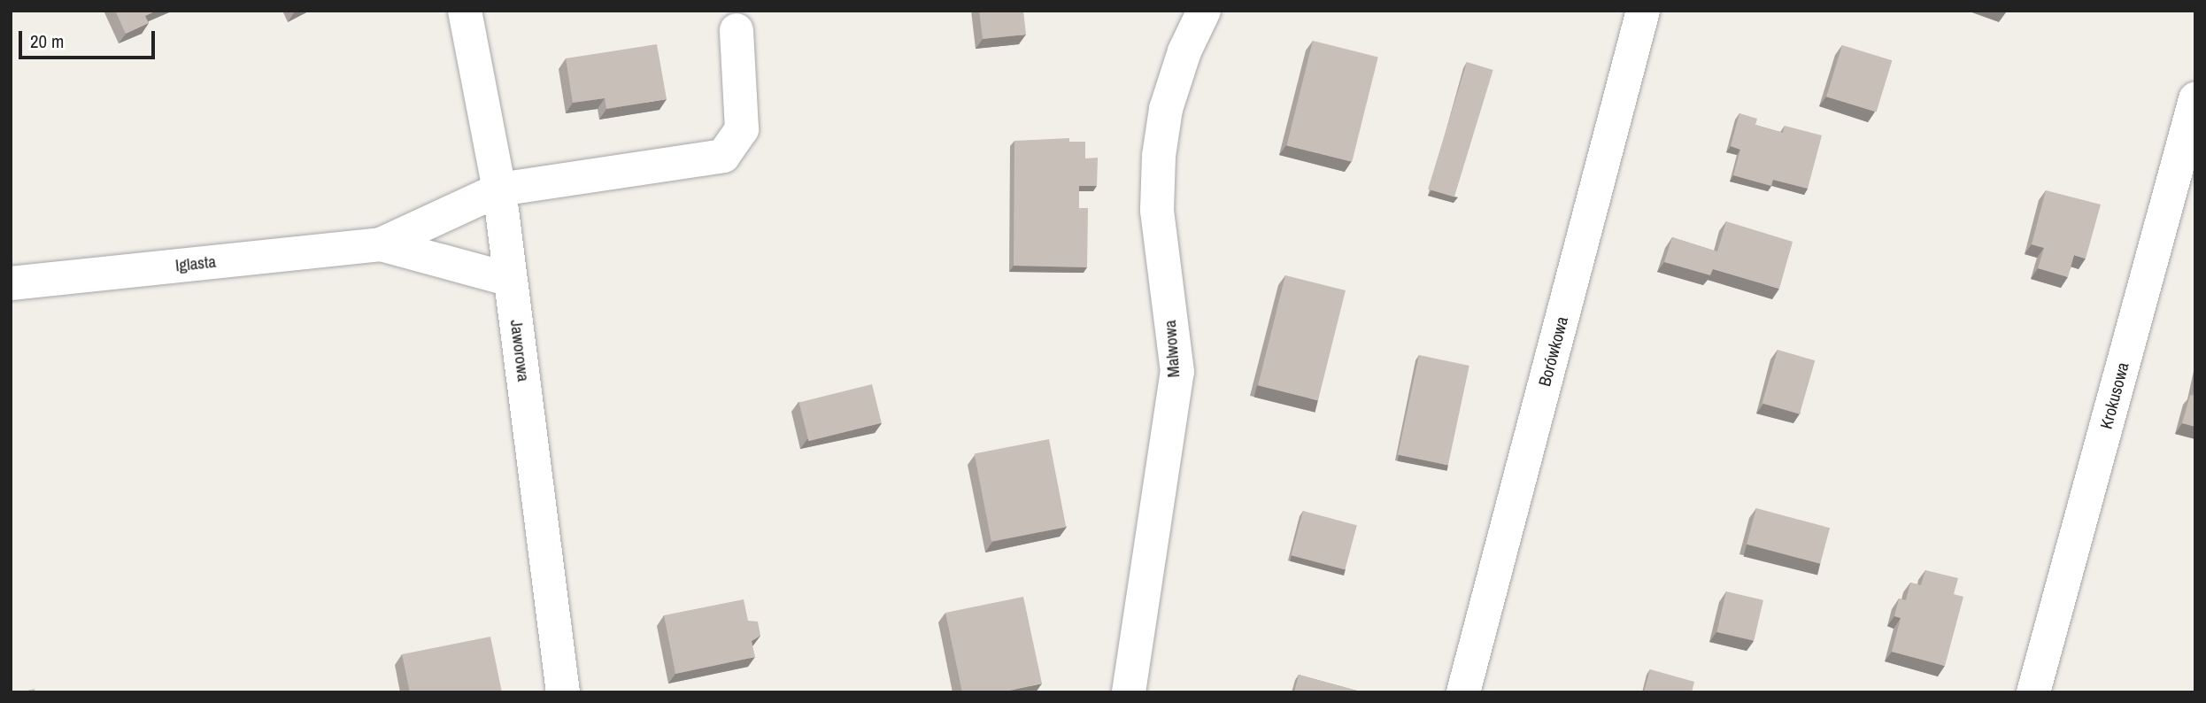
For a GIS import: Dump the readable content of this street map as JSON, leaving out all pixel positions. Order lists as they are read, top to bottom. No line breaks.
{"streets":{"street":["Iglasta","Malwowa","Jaworowa","Borówkowa","Krokusowa"]},"crossings":[["Iglasta","Jaworowa"]],"scale_bar":"20 m"}
